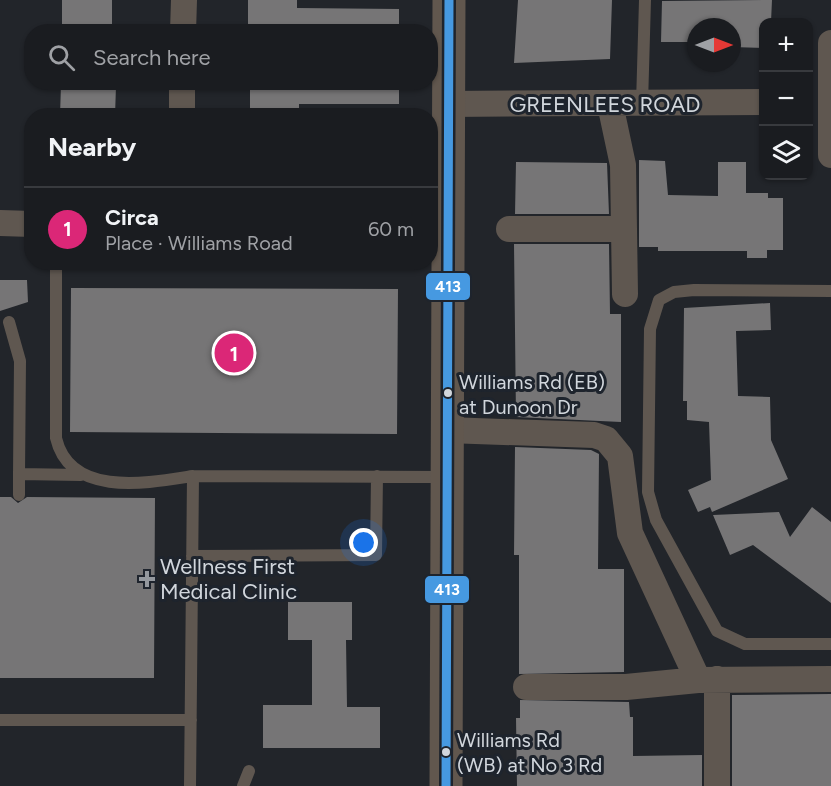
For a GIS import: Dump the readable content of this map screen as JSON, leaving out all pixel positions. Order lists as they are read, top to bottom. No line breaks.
{"streets":{"street":["GREENLEES ROAD"]},"places":{"other":["Williams Rd (EB) at Dunoon Dr","Williams Rd (WB) at No 3 Rd"],"health":["Wellness First Medical Clinic"]},"lines":["transit line 413"],"north":"right","page":{"map_buttons":["+","−"],"search":"Search here","heading":"Nearby","list":[{"mark":"1","name":"Circa","note":"Place · Williams Road","value":"60 m"}],"pins":"1"}}
